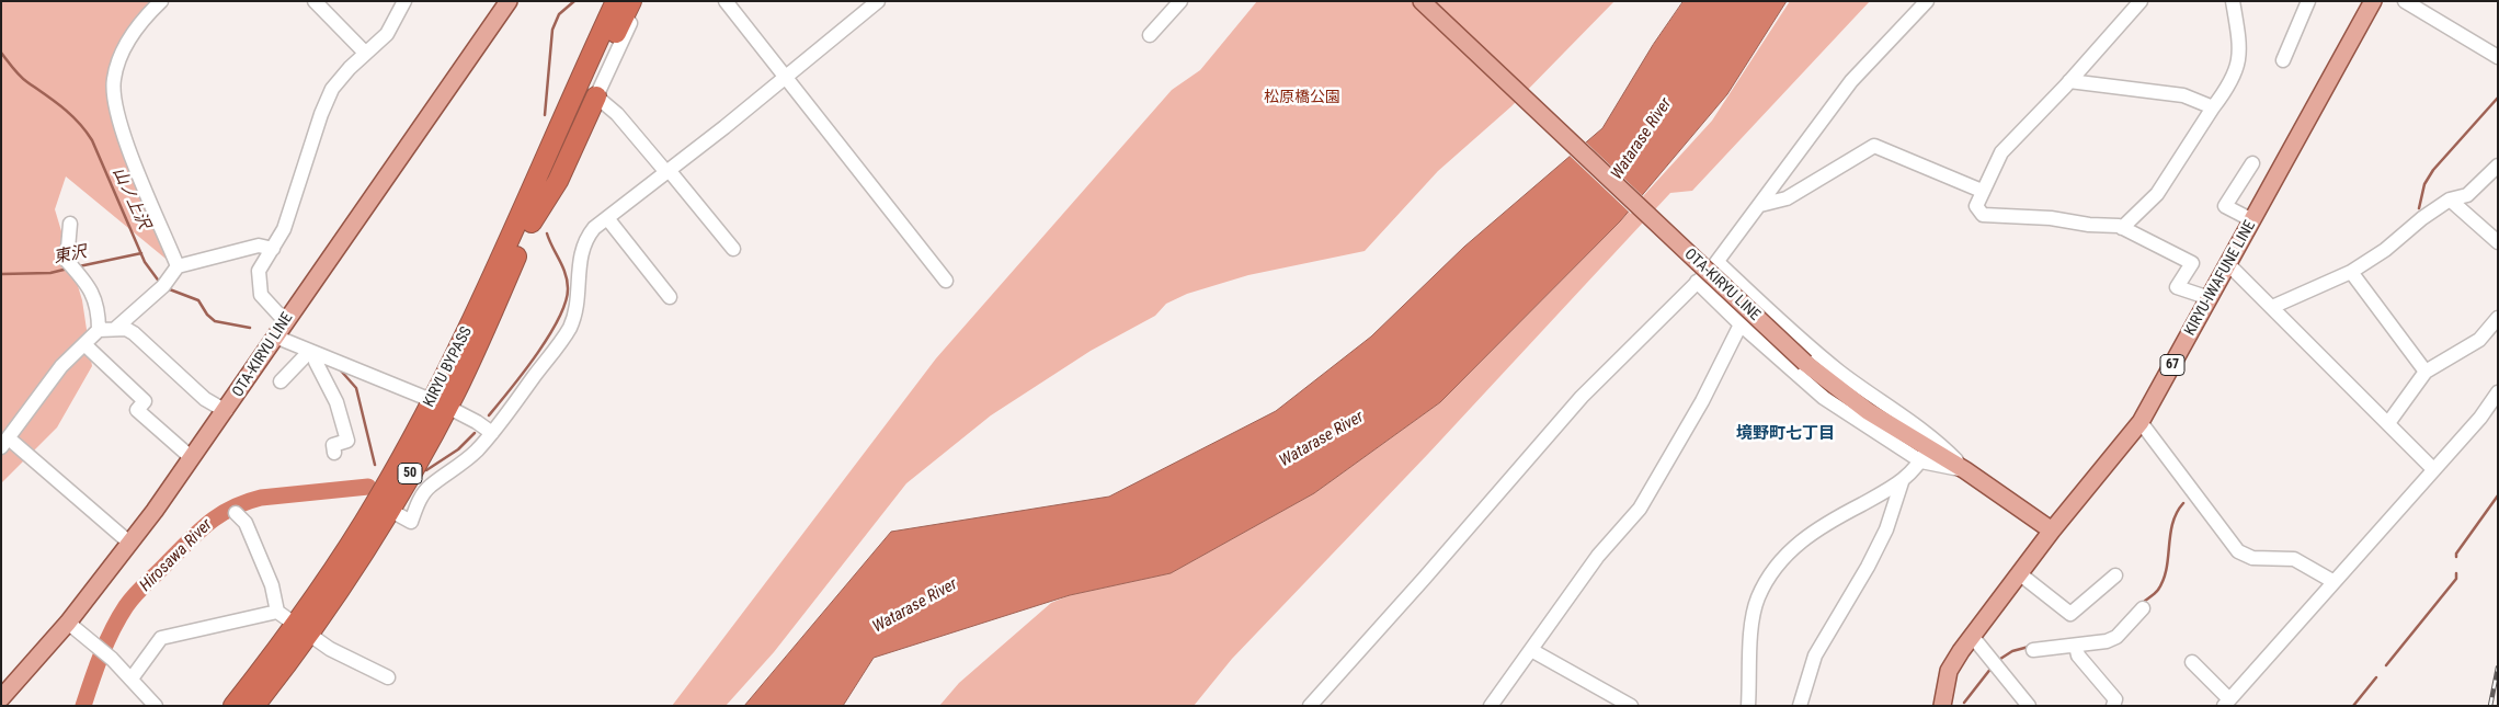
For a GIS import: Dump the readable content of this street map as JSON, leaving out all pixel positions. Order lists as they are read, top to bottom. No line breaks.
{"streets":{"highway":["KIRYU BYPASS","50"],"main road":["KIRYU-IWAFUNE LINE","OTA-KIRYU LINE","67"]},"crossings":[["KIRYU-IWAFUNE LINE","OTA-KIRYU LINE"],["KIRYU BYPASS","50"]],"districts":["境野町七丁目"],"water":["Watarase River","山ノ上沢","東沢","Hirosawa River"],"parks":["松原橋公園"]}
